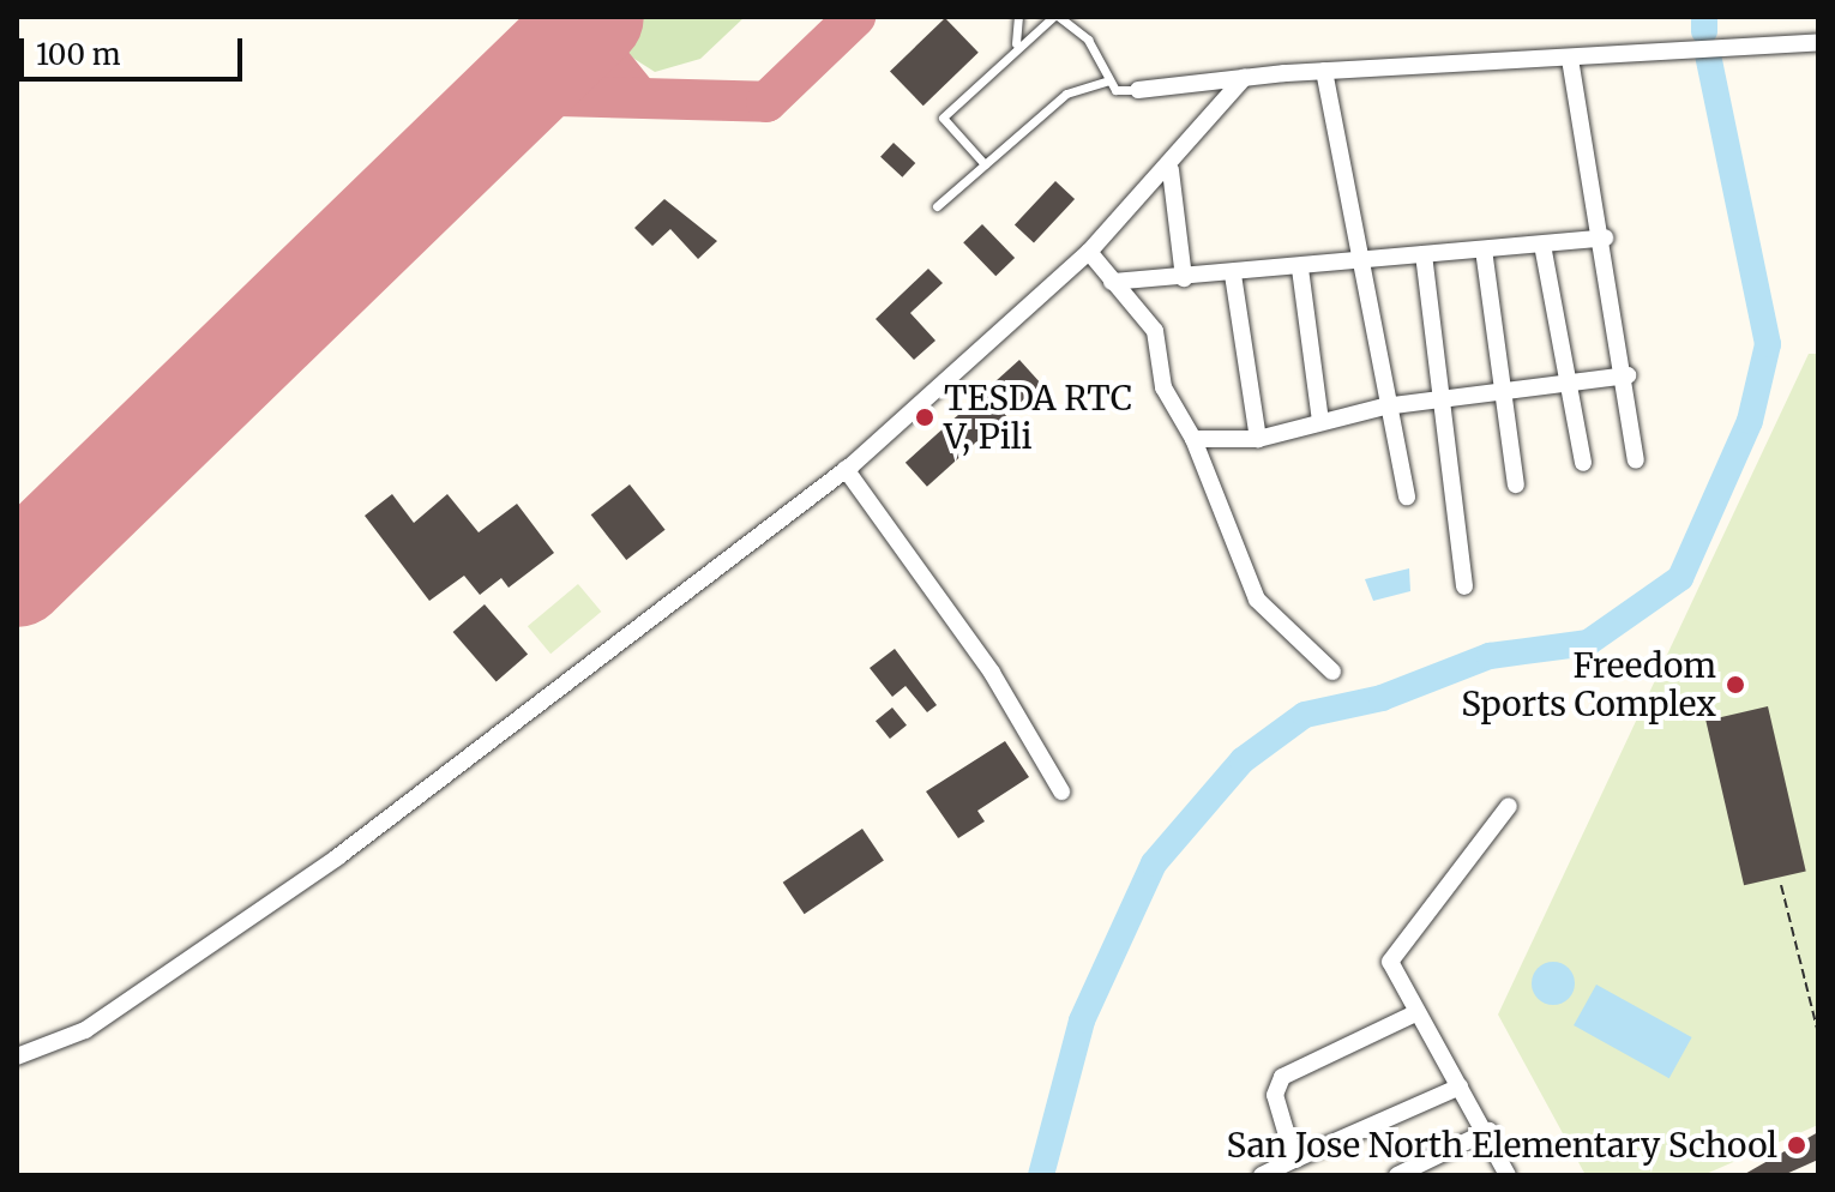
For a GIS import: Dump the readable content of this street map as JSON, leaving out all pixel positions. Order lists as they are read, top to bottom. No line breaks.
{"places":["TESDA RTC V, Pili","Freedom Sports Complex","San Jose North Elementary School"],"scale_bar":"100 m"}
